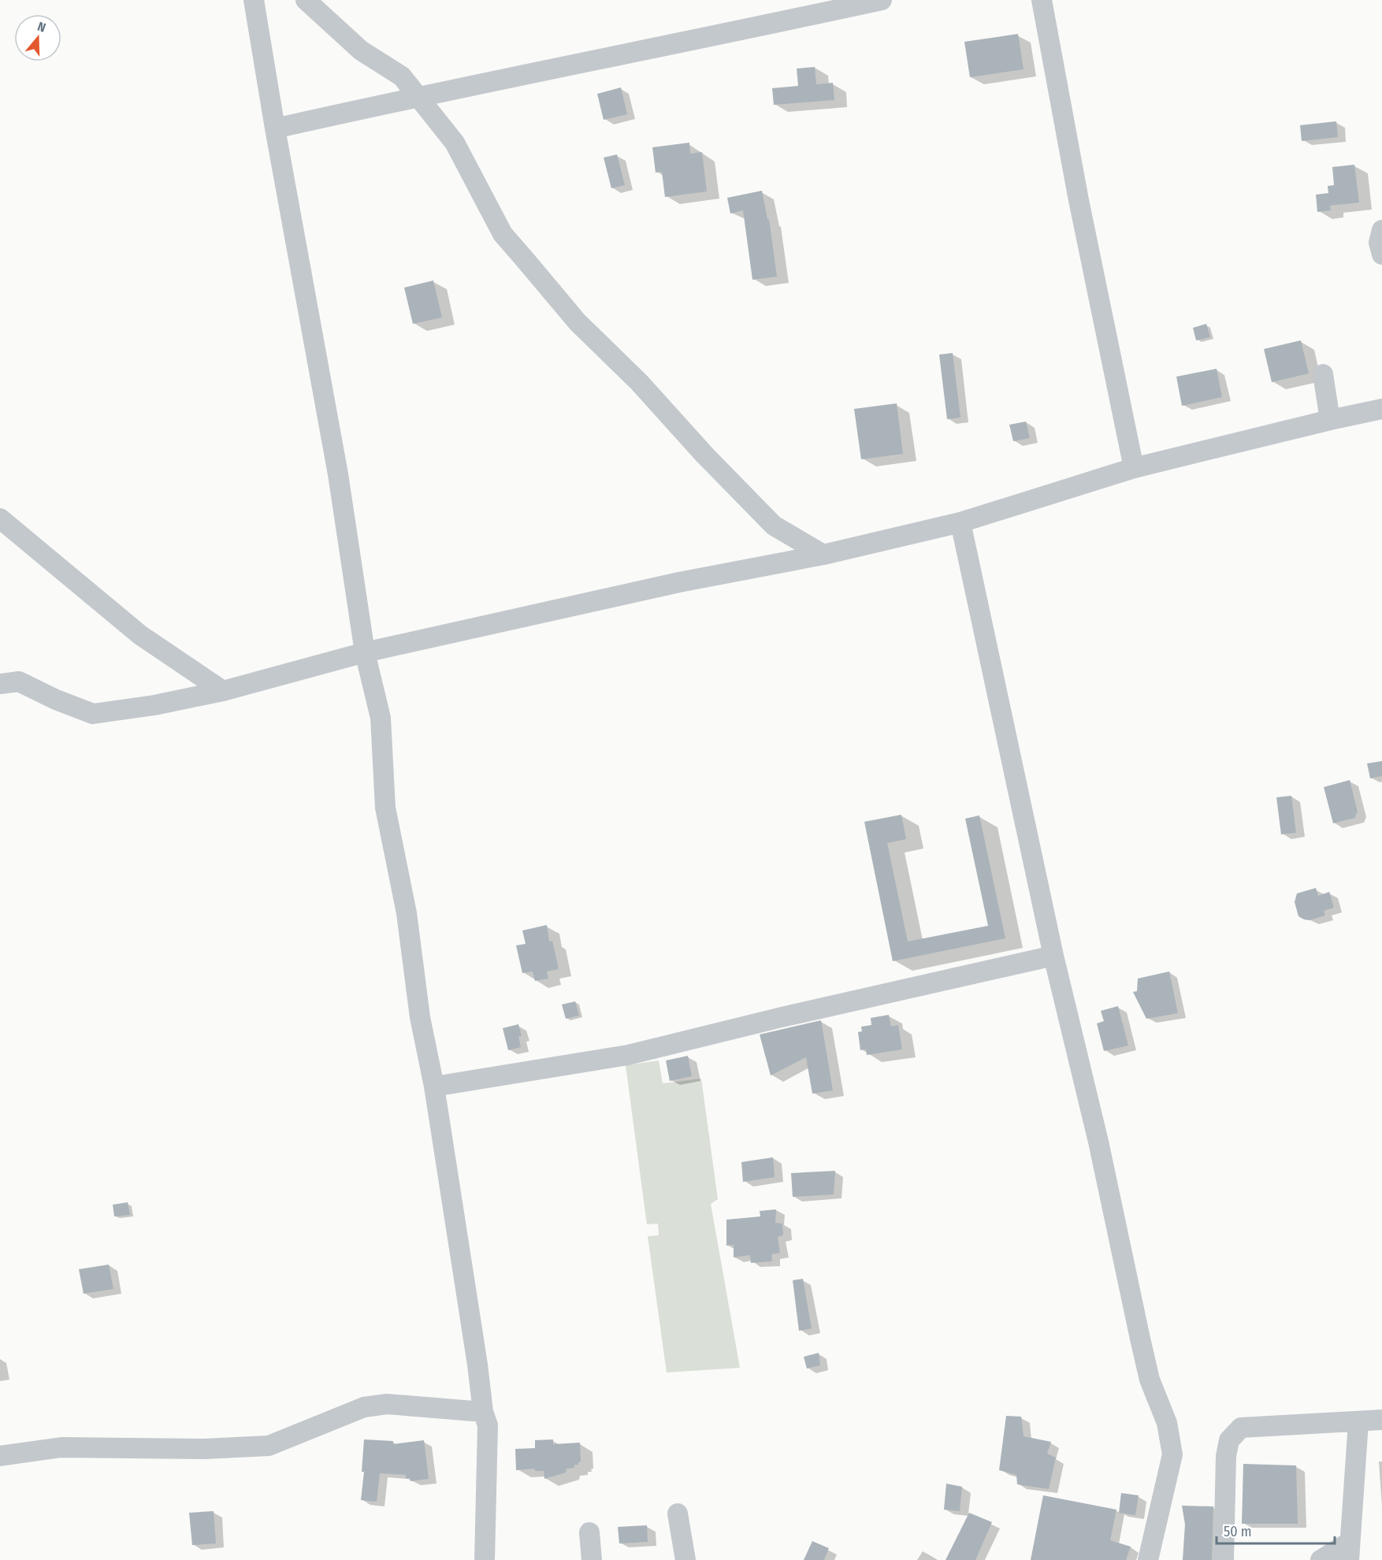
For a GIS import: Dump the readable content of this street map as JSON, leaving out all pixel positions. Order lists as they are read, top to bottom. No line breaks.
{"scale_bar":"50 m","north":"top"}
